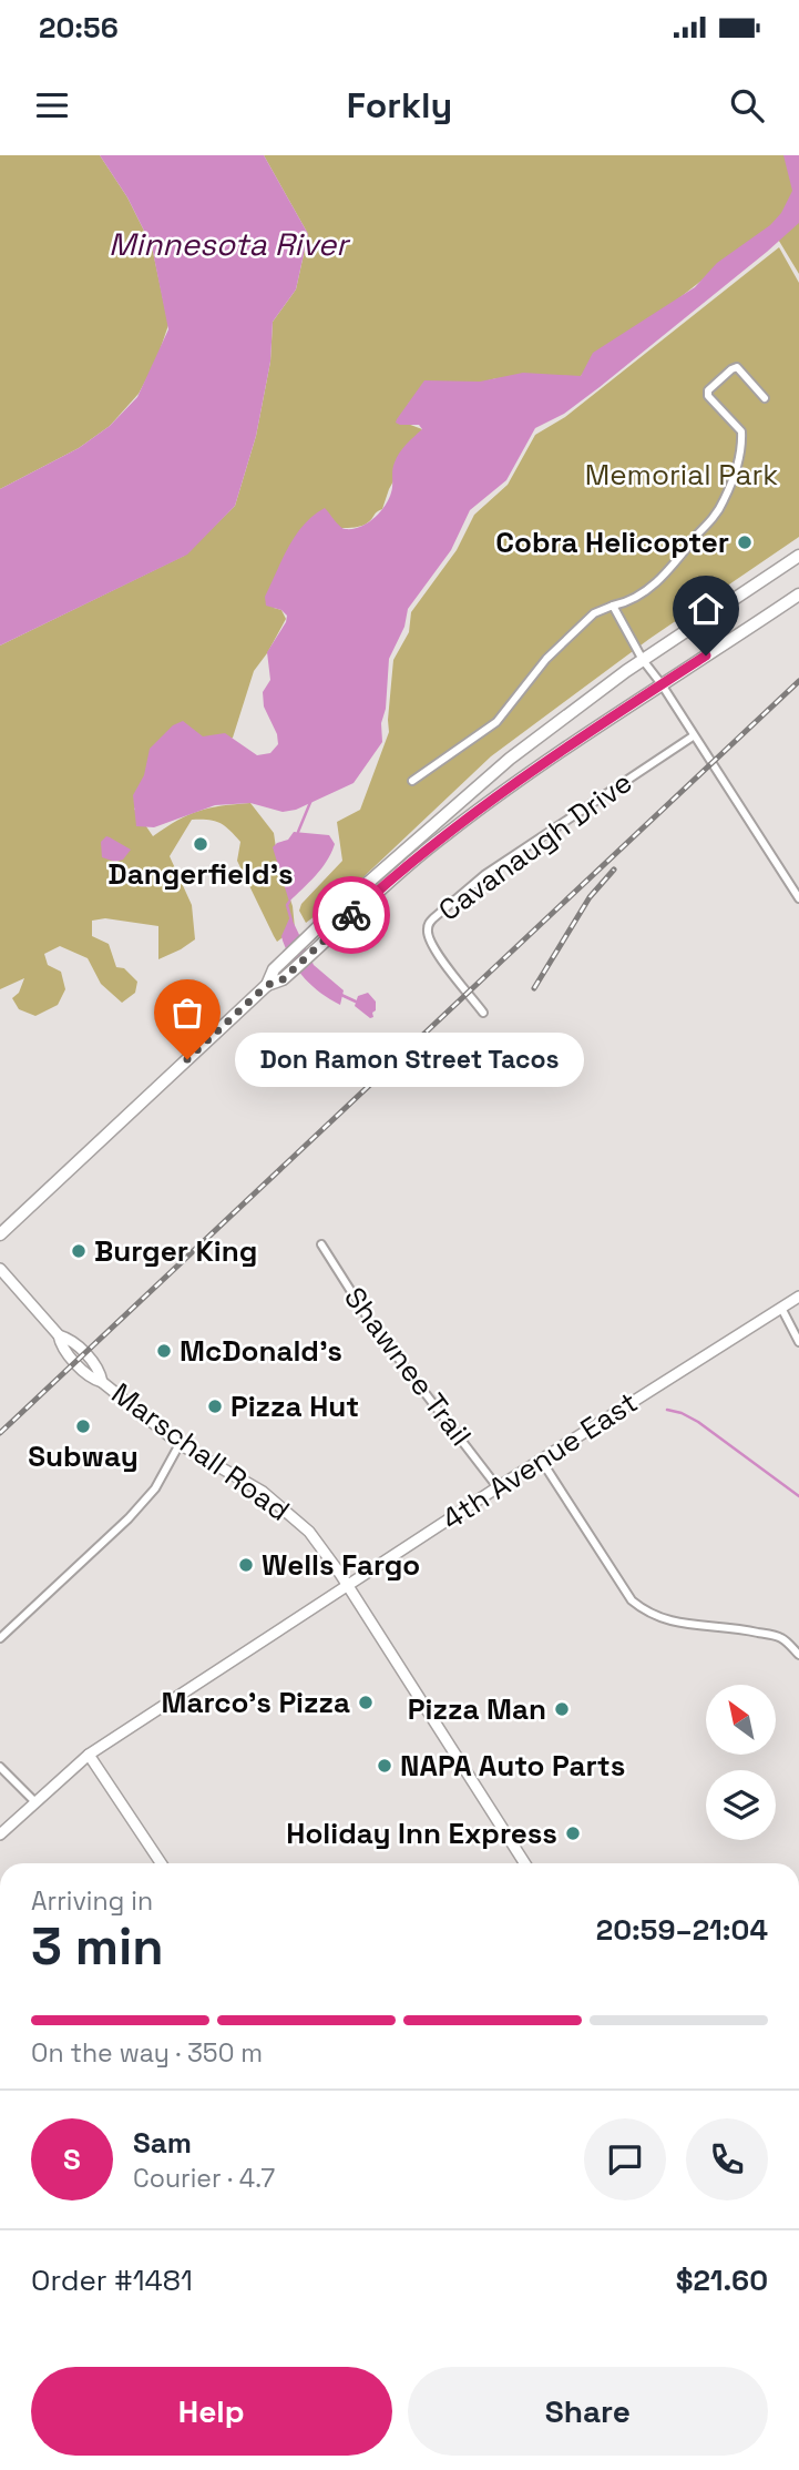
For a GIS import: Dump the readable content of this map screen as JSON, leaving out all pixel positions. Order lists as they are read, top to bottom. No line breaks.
{"streets":{"street":["Cavanaugh Drive","Shawnee Trail","Marschall Road","4th Avenue East"]},"crossings":[["Shawnee Trail","4th Avenue East"],["Marschall Road","4th Avenue East"]],"water":["Minnesota River"],"parks":["Memorial Park"],"places":["Cobra Helicopter","Dangerfield's","Don Ramon Street Tacos","Burger King","McDonald's","Pizza Hut","Subway","Wells Fargo","Marco's Pizza","Pizza Man","NAPA Auto Parts","Holiday Inn Express"],"north":"top left","page":{"status":"20:56","header":"Forkly","bubble":"Don Ramon Street Tacos","heading":["3 min","Arriving in","20:59–21:04"],"panel":["Sam","Courier · 4.7","Order #1481","$21.60"],"bar":"On the way · 350 m","round":"S","buttons":["Help","Share"]}}
